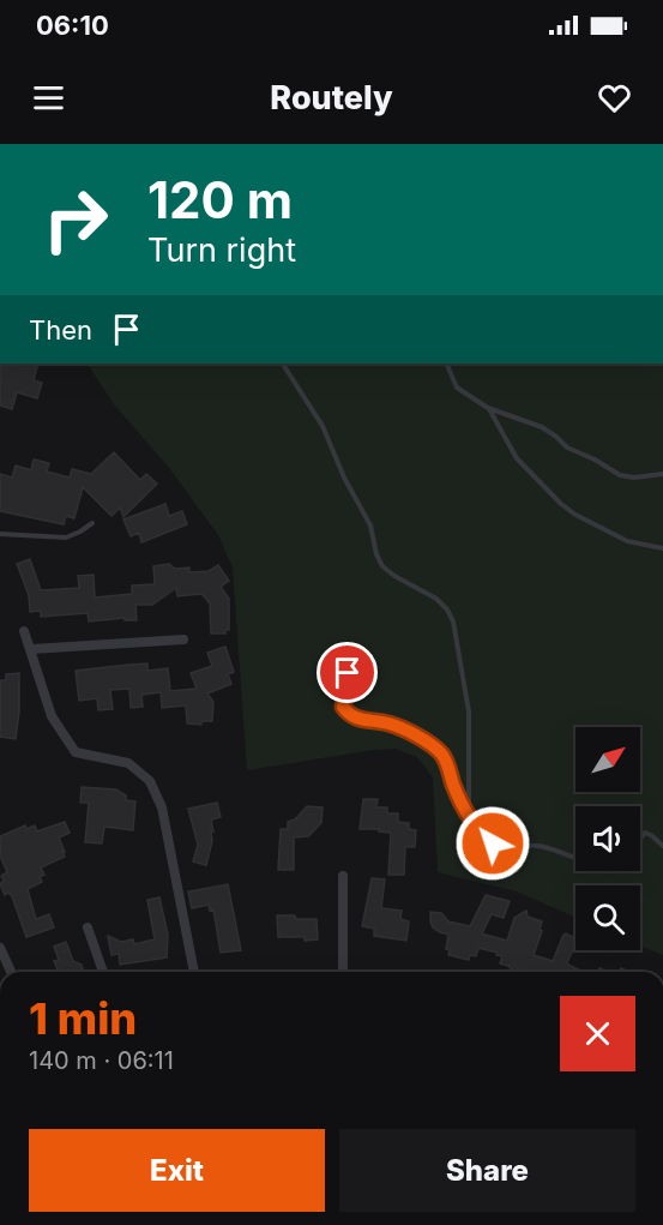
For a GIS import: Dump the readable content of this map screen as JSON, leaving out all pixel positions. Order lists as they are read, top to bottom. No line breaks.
{"north":"top right","page":{"status":"06:10","header":"Routely","turn":["120 m","Turn right"],"then":"Then","heading":["1 min","140 m · 06:11"],"buttons":["Exit","Share"]}}
